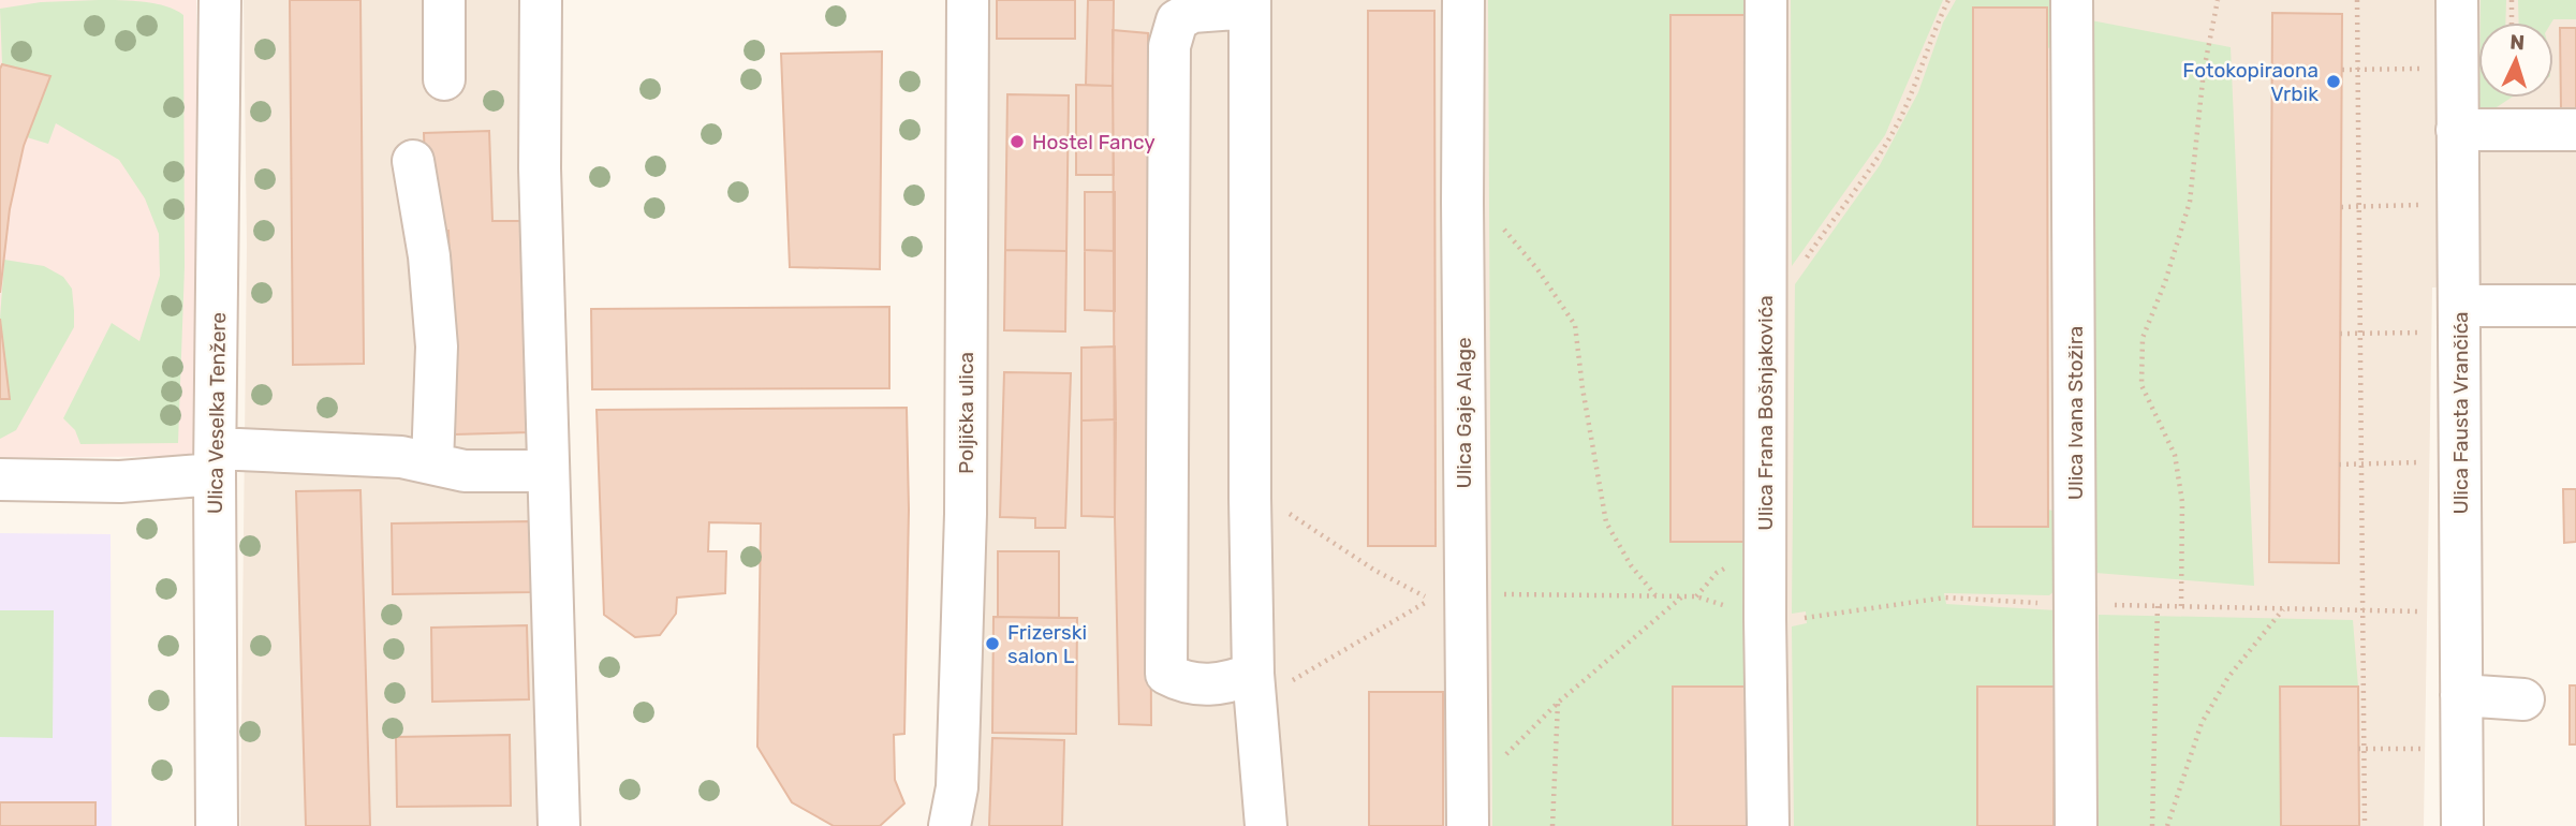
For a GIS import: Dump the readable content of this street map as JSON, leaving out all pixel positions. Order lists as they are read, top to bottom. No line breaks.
{"streets":{"street":["Ulica Veselka Tenžere","Poljička ulica","Ulica Gaje Alage","Ulica Frana Bošnjakovića","Ulica Ivana Stožira","Ulica Fausta Vrančića"]},"places":["Fotokopiraona Vrbik","Hostel Fancy","Frizerski salon L"],"north":"top"}
